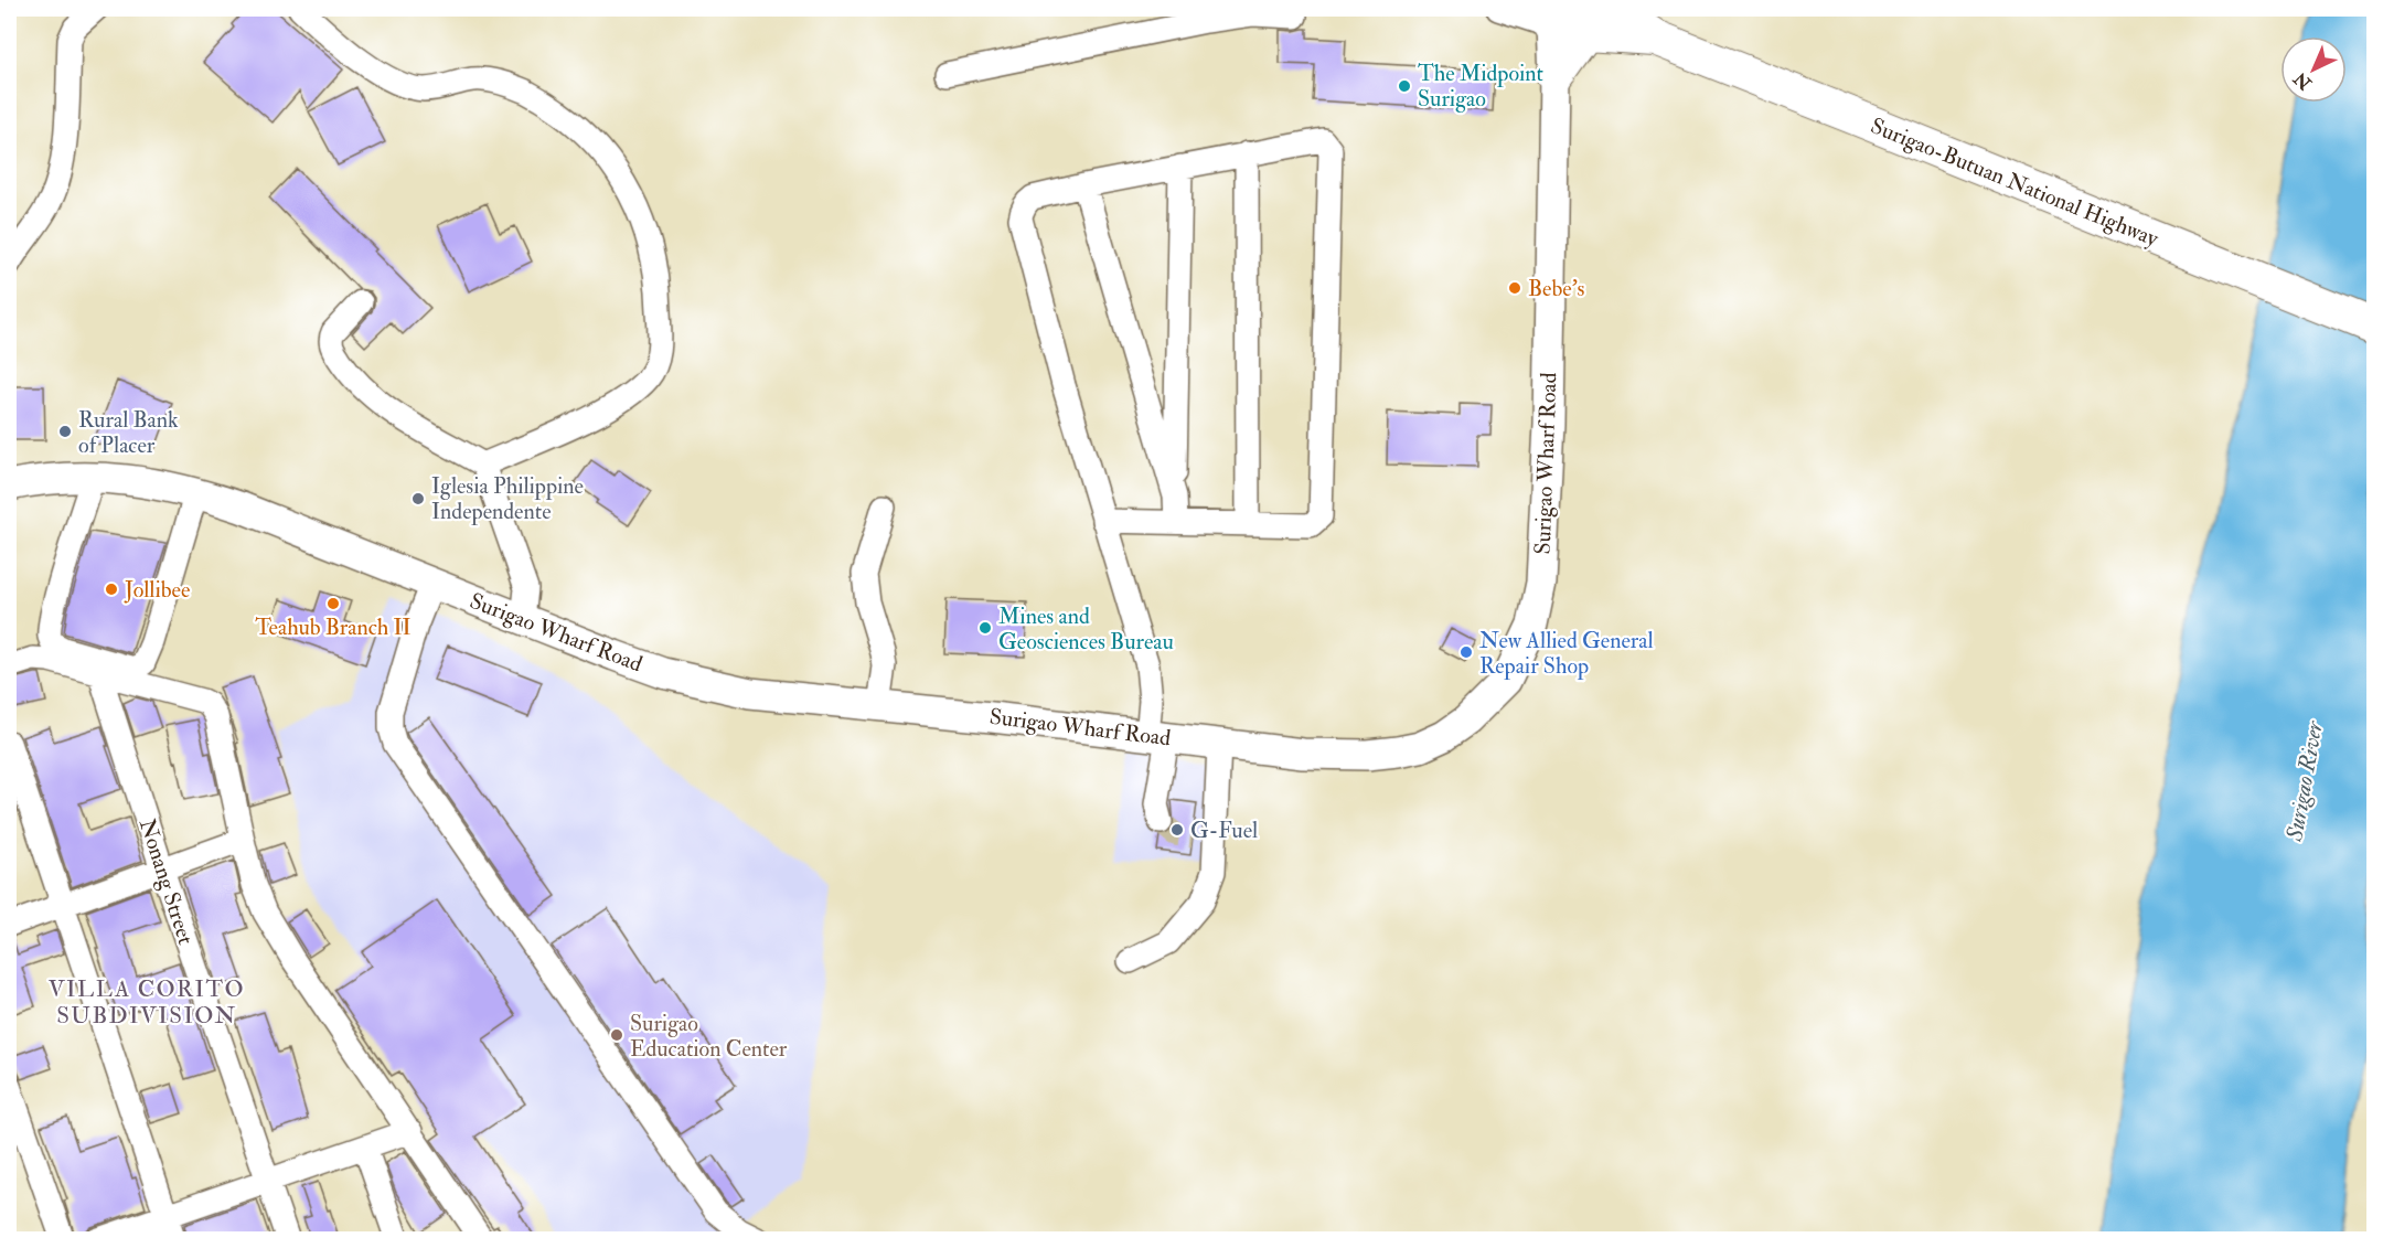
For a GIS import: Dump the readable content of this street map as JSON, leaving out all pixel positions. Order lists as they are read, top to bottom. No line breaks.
{"streets":{"highway":["Surigao-Butuan National Highway"],"main road":["Surigao Wharf Road"],"street":["Nonang Street"]},"districts":["VILLA CORITO SUBDIVISION"],"water":["Surigao River"],"places":["The Midpoint Surigao","Bebe's","Rural Bank of Placer","Iglesia Philippine Independente","Jollibee","Teahub Branch II","Mines and Geosciences Bureau","New Allied General Repair Shop","G-Fuel","Surigao Education Center"],"north":"bottom left"}
